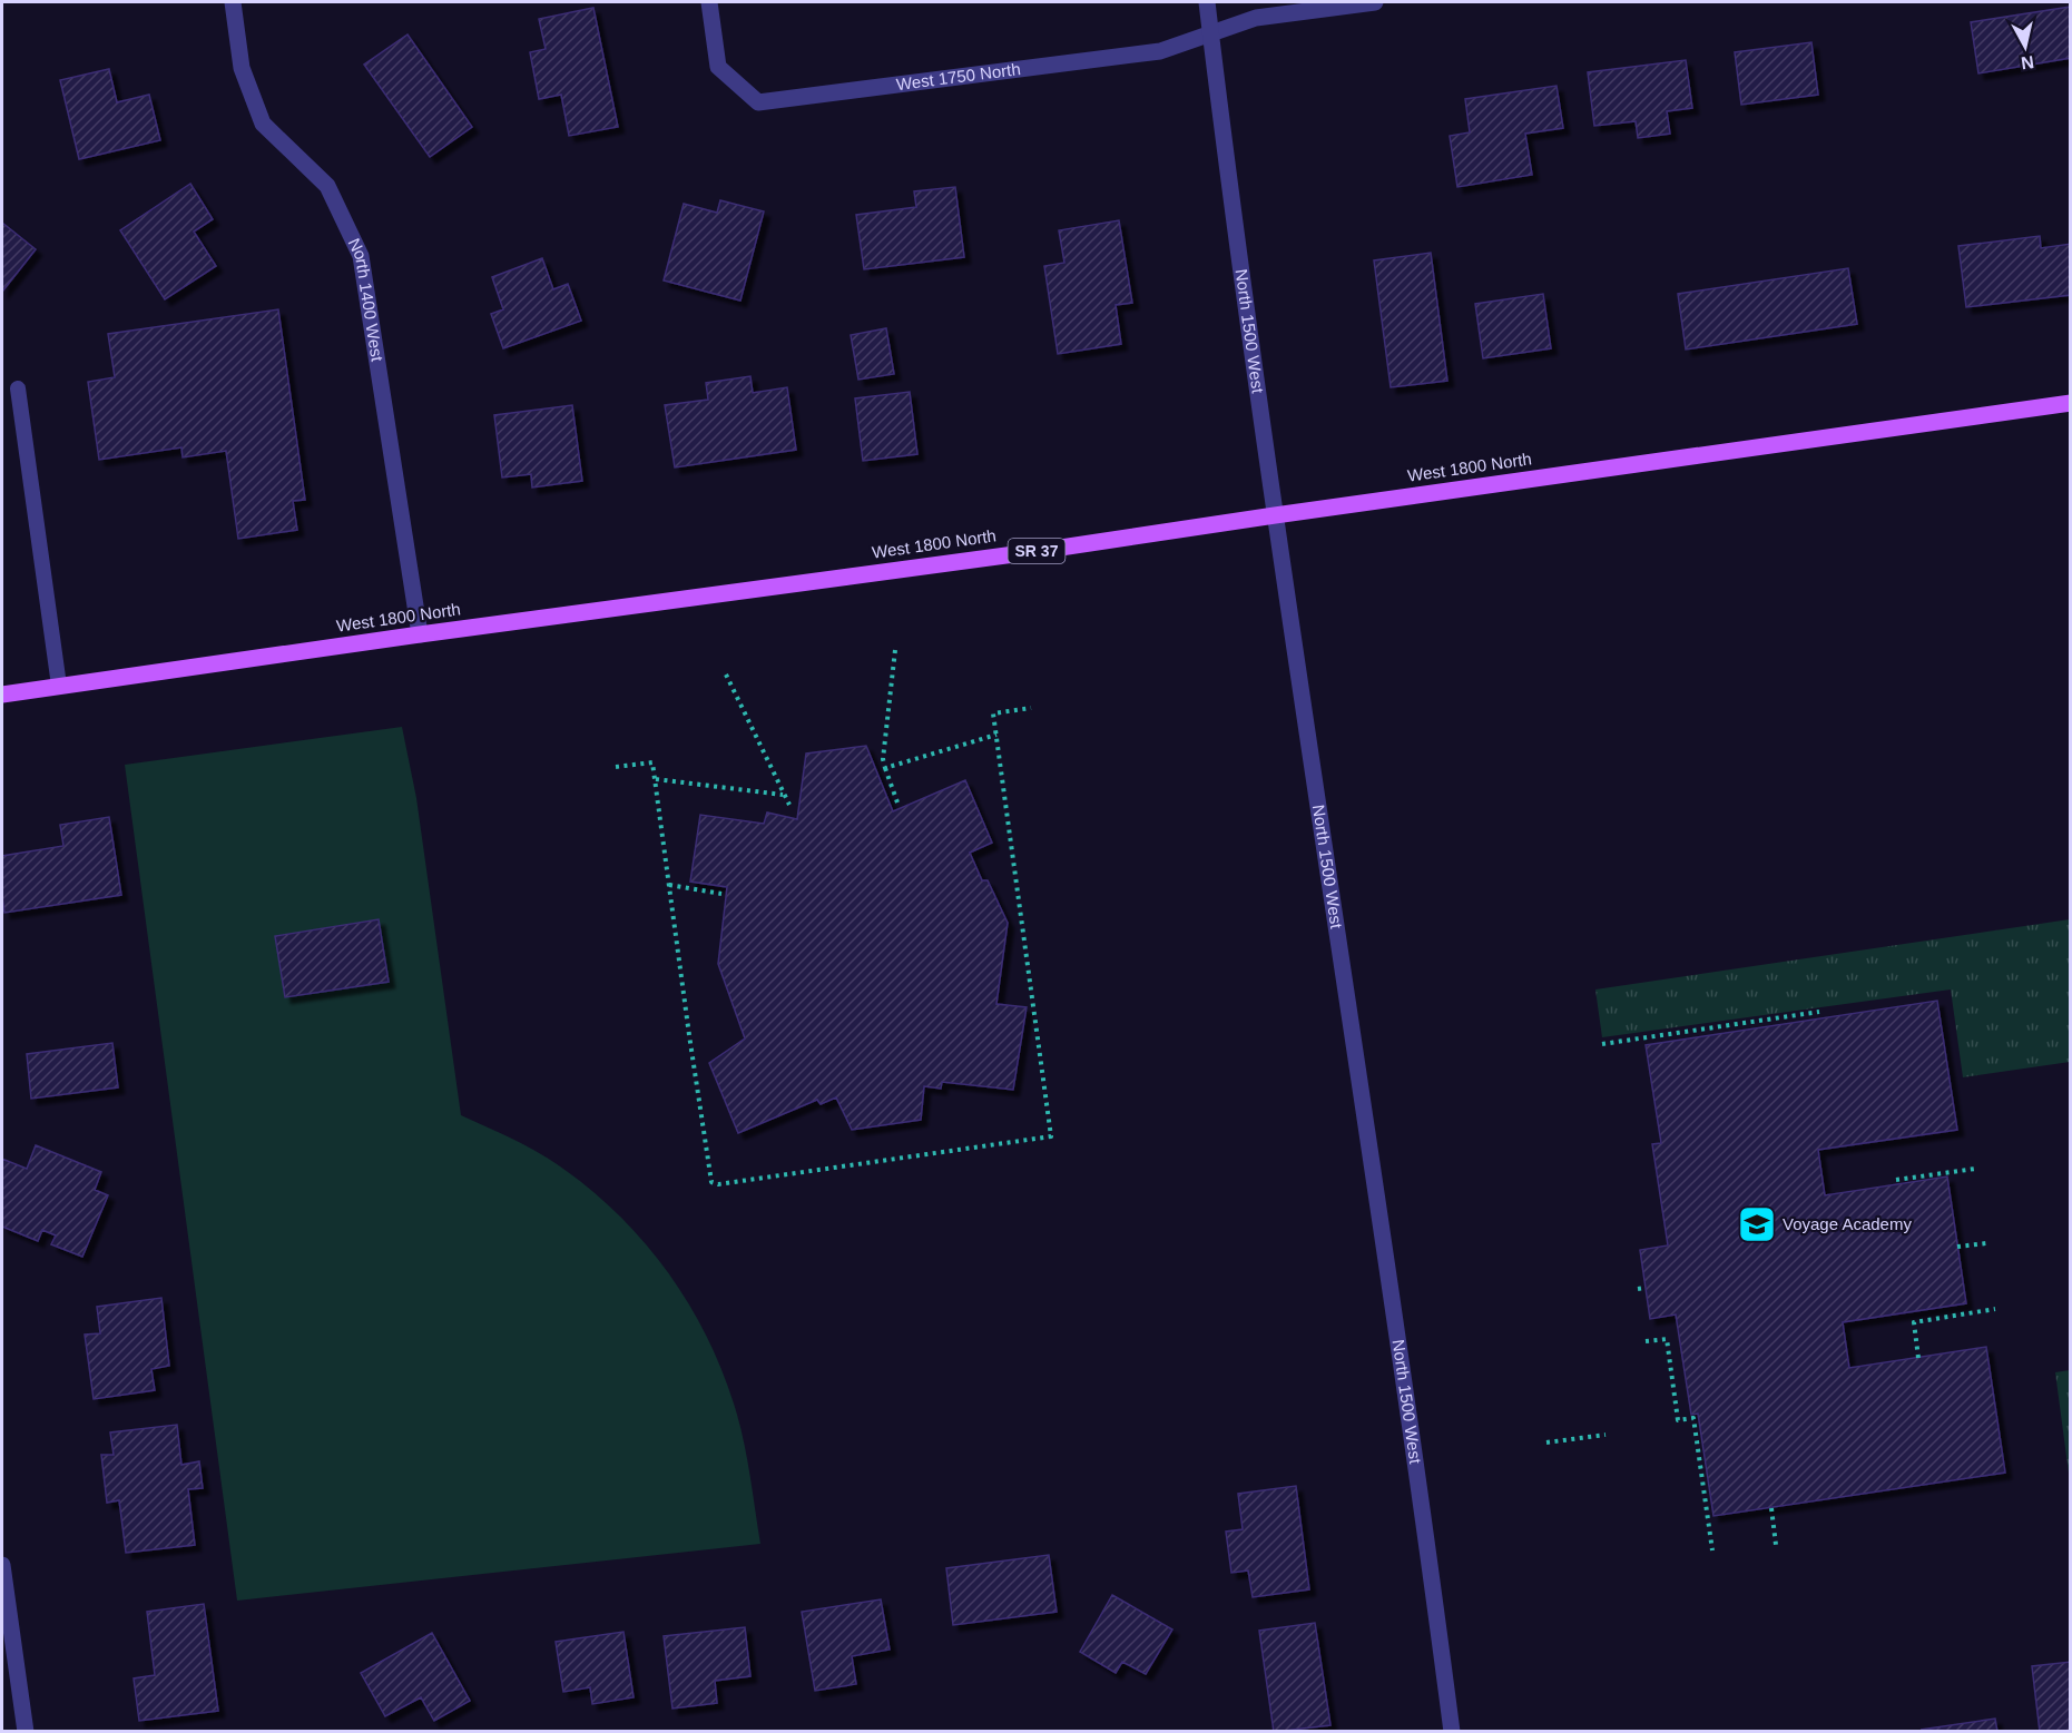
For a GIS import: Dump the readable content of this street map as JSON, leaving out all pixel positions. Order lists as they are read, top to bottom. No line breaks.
{"streets":{"main road":["West 1800 North","SR 37"],"street":["West 1750 North","North 1400 West","North 1500 West"]},"crossings":[["West 1750 North","North 1500 West"],["North 1400 West","West 1800 North"],["North 1500 West","West 1800 North"]],"places":{"school or university":["Voyage Academy"]},"north":"bottom"}
